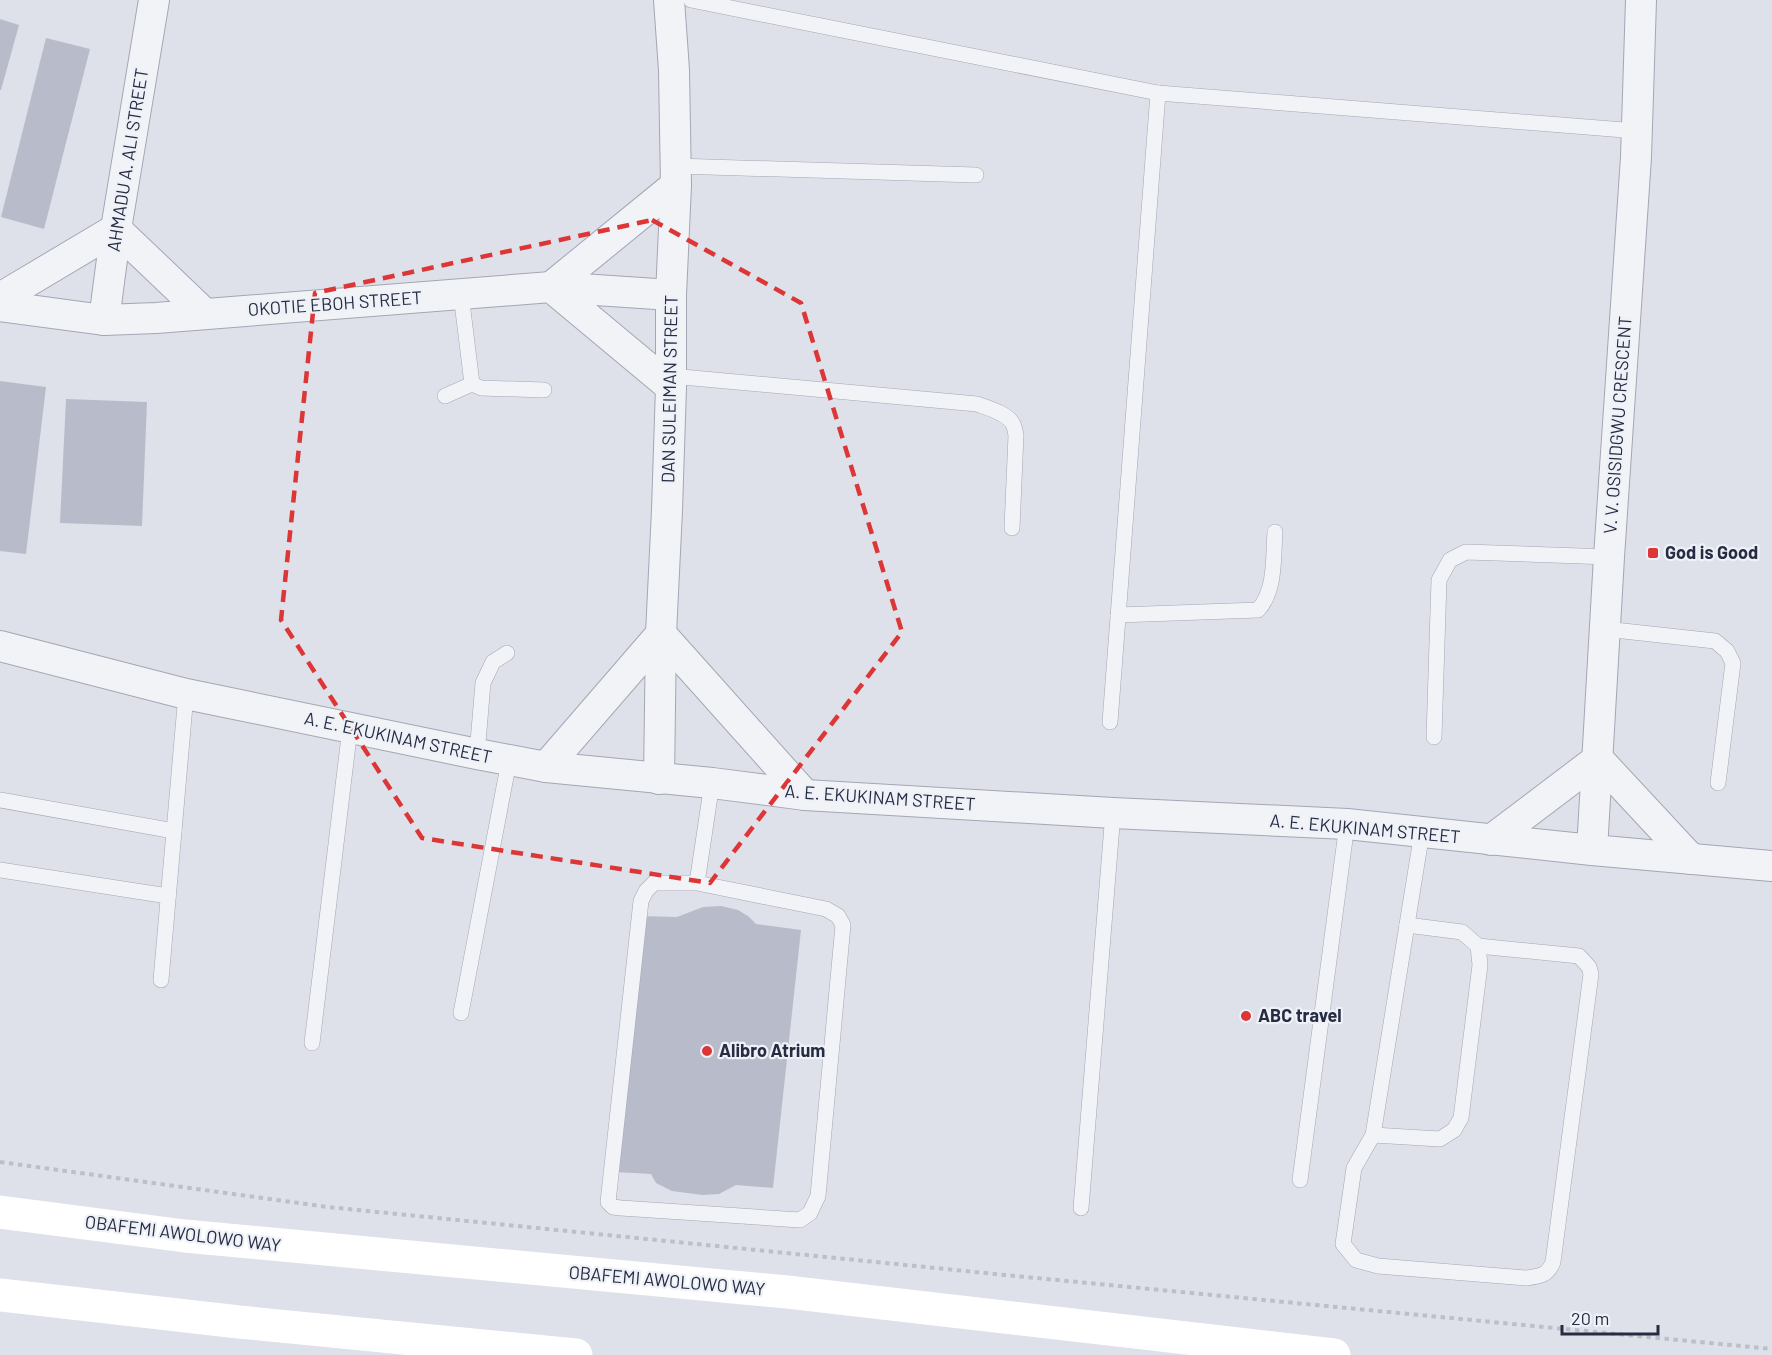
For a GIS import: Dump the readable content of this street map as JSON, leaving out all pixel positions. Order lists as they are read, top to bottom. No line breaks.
{"streets":{"main road":["OBAFEMI AWOLOWO WAY"],"street":["AHMADU A. ALI STREET","OKOTIE EBOH STREET","DAN SULEIMAN STREET","V. V. OSISIDGWU CRESCENT","A. E. EKUKINAM STREET"]},"crossings":[["AHMADU A. ALI STREET","OKOTIE EBOH STREET"],["OKOTIE EBOH STREET","DAN SULEIMAN STREET"],["DAN SULEIMAN STREET","A. E. EKUKINAM STREET"],["V. V. OSISIDGWU CRESCENT","A. E. EKUKINAM STREET"]],"places":{"transit":["God is Good"],"other":["ABC travel","Alibro Atrium"]},"scale_bar":"20 m"}
